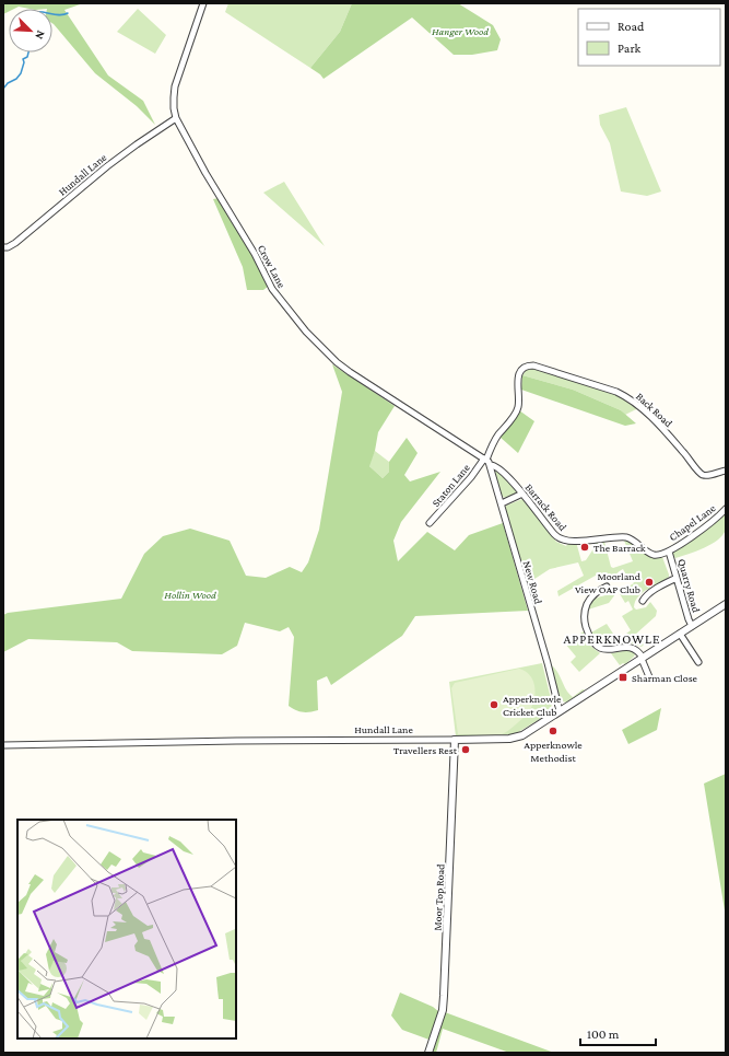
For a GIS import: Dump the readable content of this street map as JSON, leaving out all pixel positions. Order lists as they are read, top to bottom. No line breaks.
{"streets":{"street":["Hundall Lane","Crow Lane","Back Road","Staton Lane","Barrack Road","Chapel Lane","New Road","Quarry Road","Moor Top Road"]},"crossings":[["Hundall Lane","Crow Lane"],["Hundall Lane","New Road"],["Hundall Lane","Quarry Road"],["Hundall Lane","Moor Top Road"],["Crow Lane","Staton Lane"],["Crow Lane","Barrack Road"],["Crow Lane","New Road"],["Back Road","Staton Lane"],["Staton Lane","Barrack Road"],["Staton Lane","New Road"],["Barrack Road","Chapel Lane"],["Barrack Road","New Road"],["Barrack Road","Quarry Road"],["Chapel Lane","Quarry Road"]],"districts":["APPERKNOWLE"],"parks":["Hanger Wood","Hollin Wood"],"places":{"other":["The Barrack","Moorland View OAP Club","Apperknowle Cricket Club","Apperknowle Methodist","Travellers Rest"],"transit":["Sharman Close"]},"legend":["Road","Park"],"scale_bar":"100 m","north":"bottom right"}
